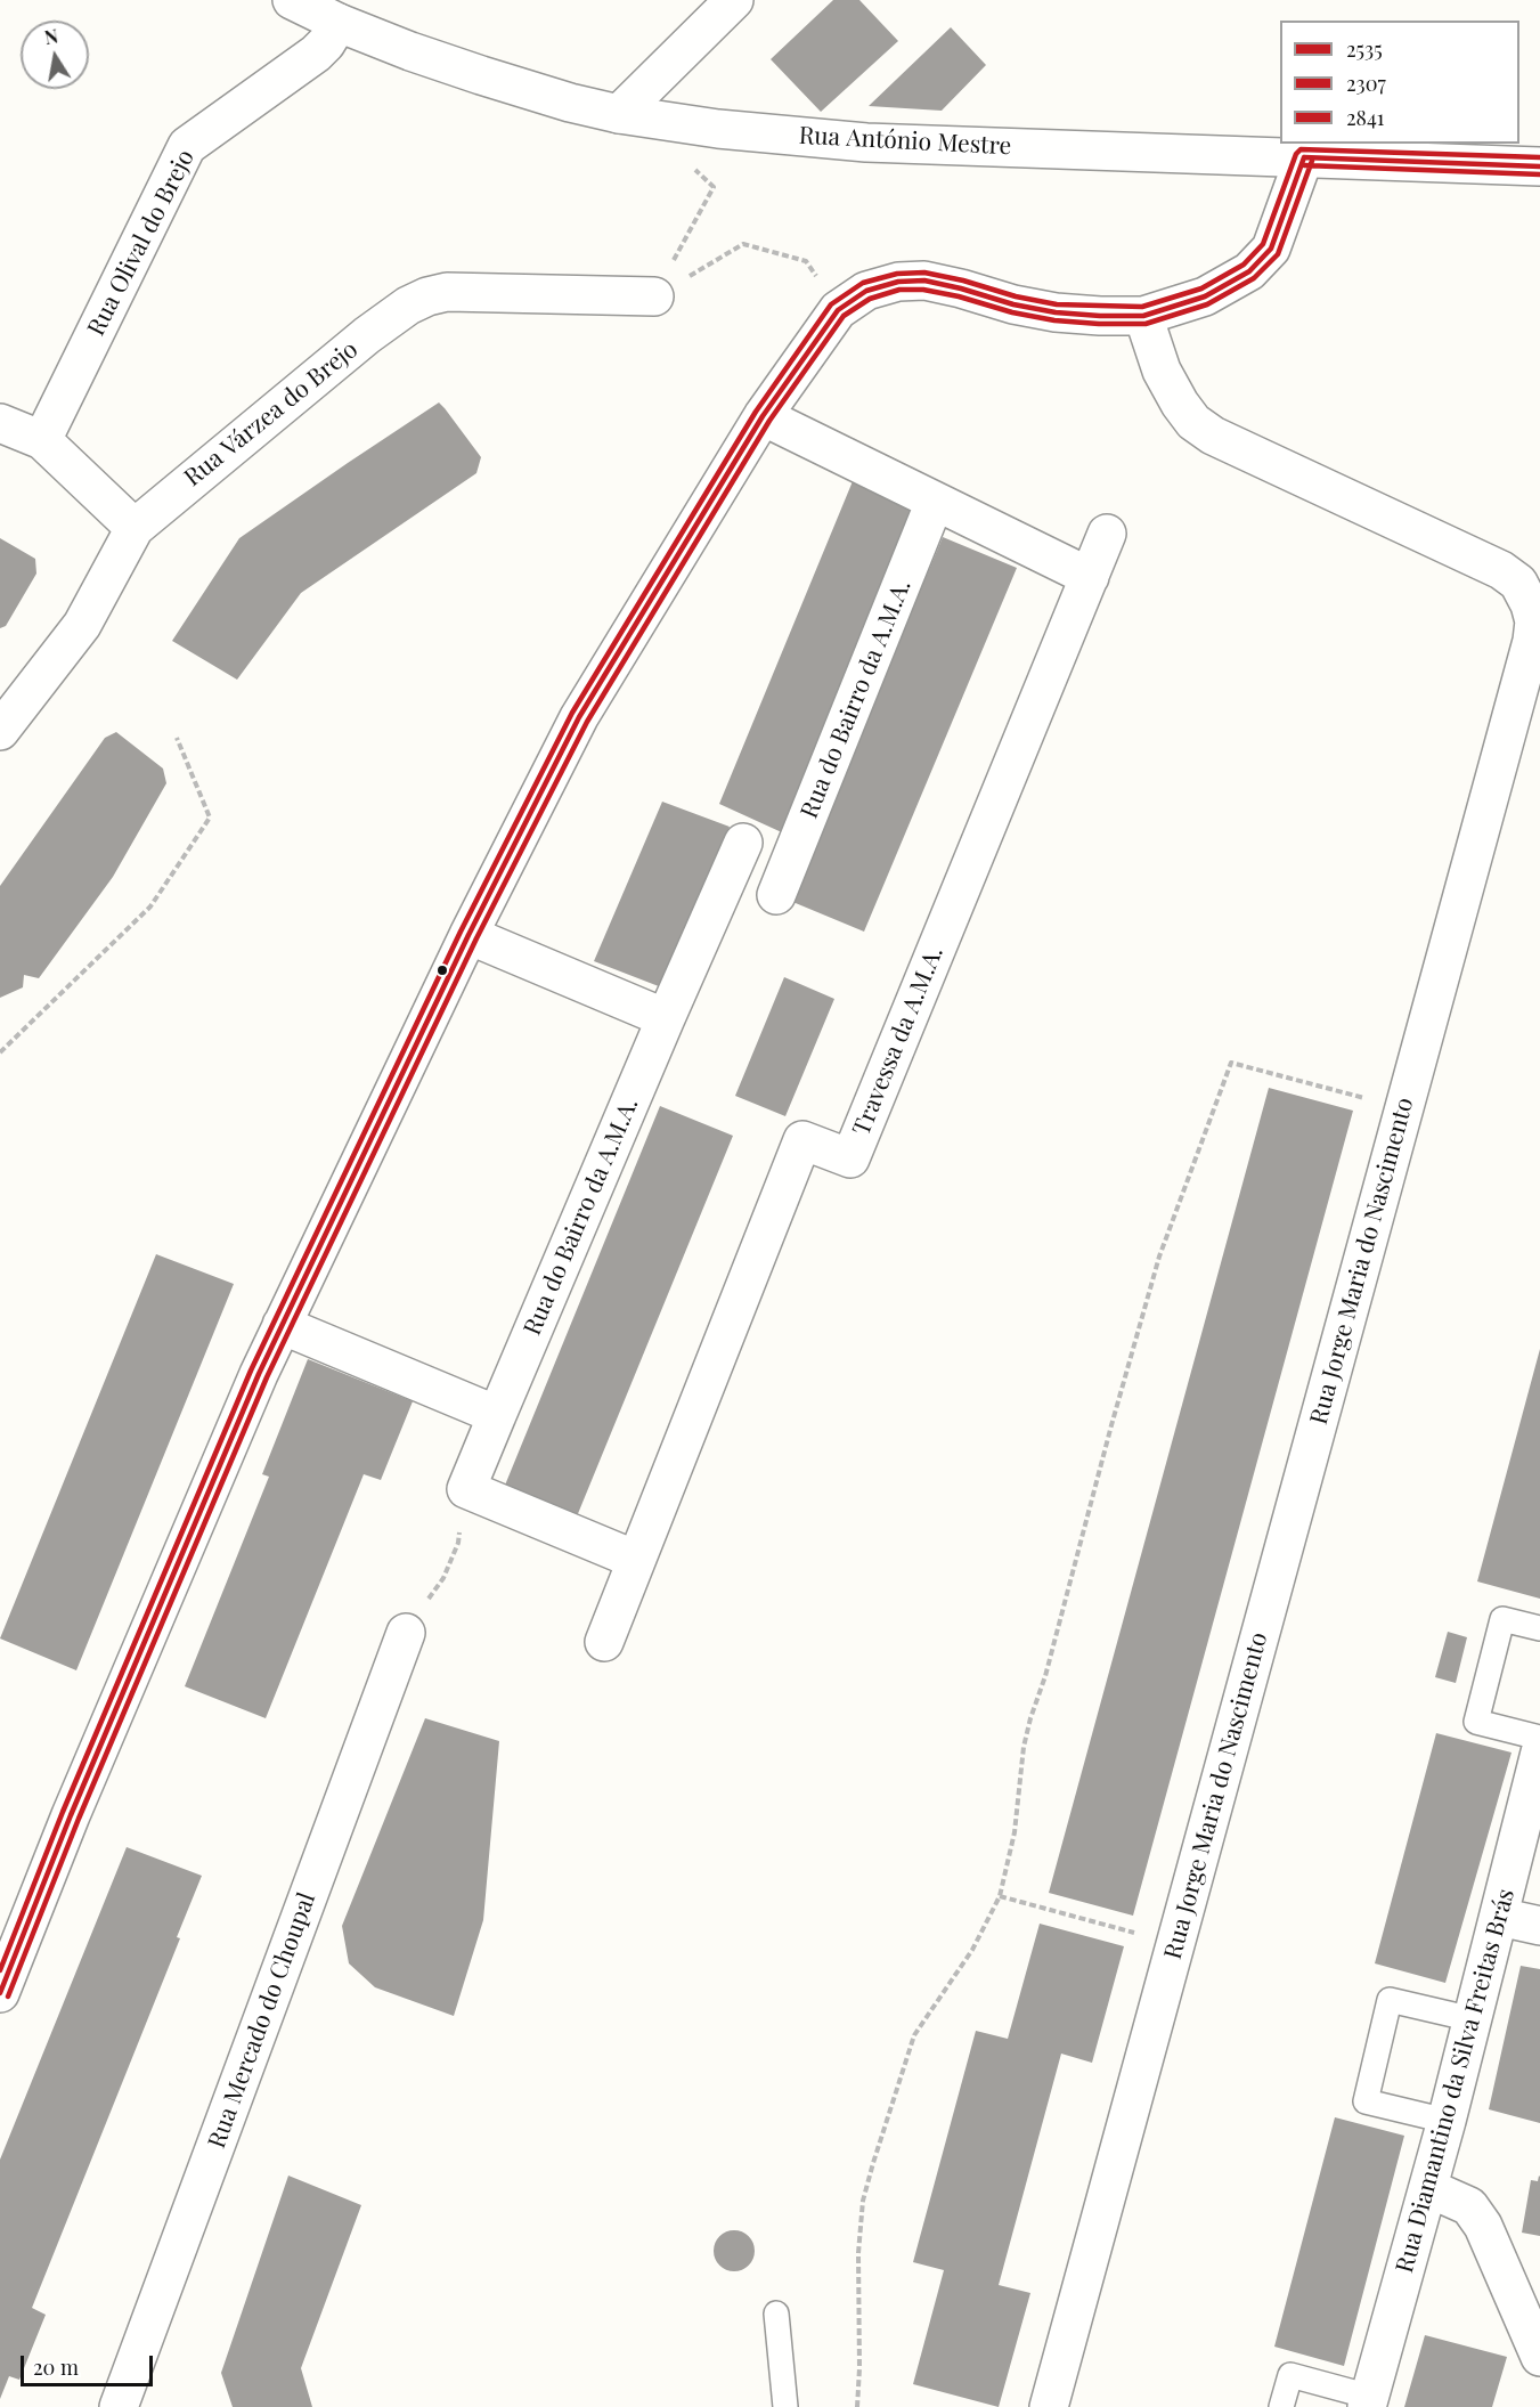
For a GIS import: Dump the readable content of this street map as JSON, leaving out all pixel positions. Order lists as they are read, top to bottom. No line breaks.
{"streets":{"street":["Rua António Mestre","Rua Olival do Brejo","Rua Várzea do Brejo","Rua do Bairro da A.M.A.","Travessa da A.M.A.","Rua Jorge Maria do Nascimento","Rua Mercado do Choupal","Rua Diamantino da Silva Freitas Brás"]},"crossings":[["Rua António Mestre","Rua Olival do Brejo"],["Rua do Bairro da A.M.A.","Travessa da A.M.A."]],"lines":["transit line 2841","transit line 2535","transit line 2307"],"legend":["2535","2307","2841"],"scale_bar":"20 m","north":"top"}
